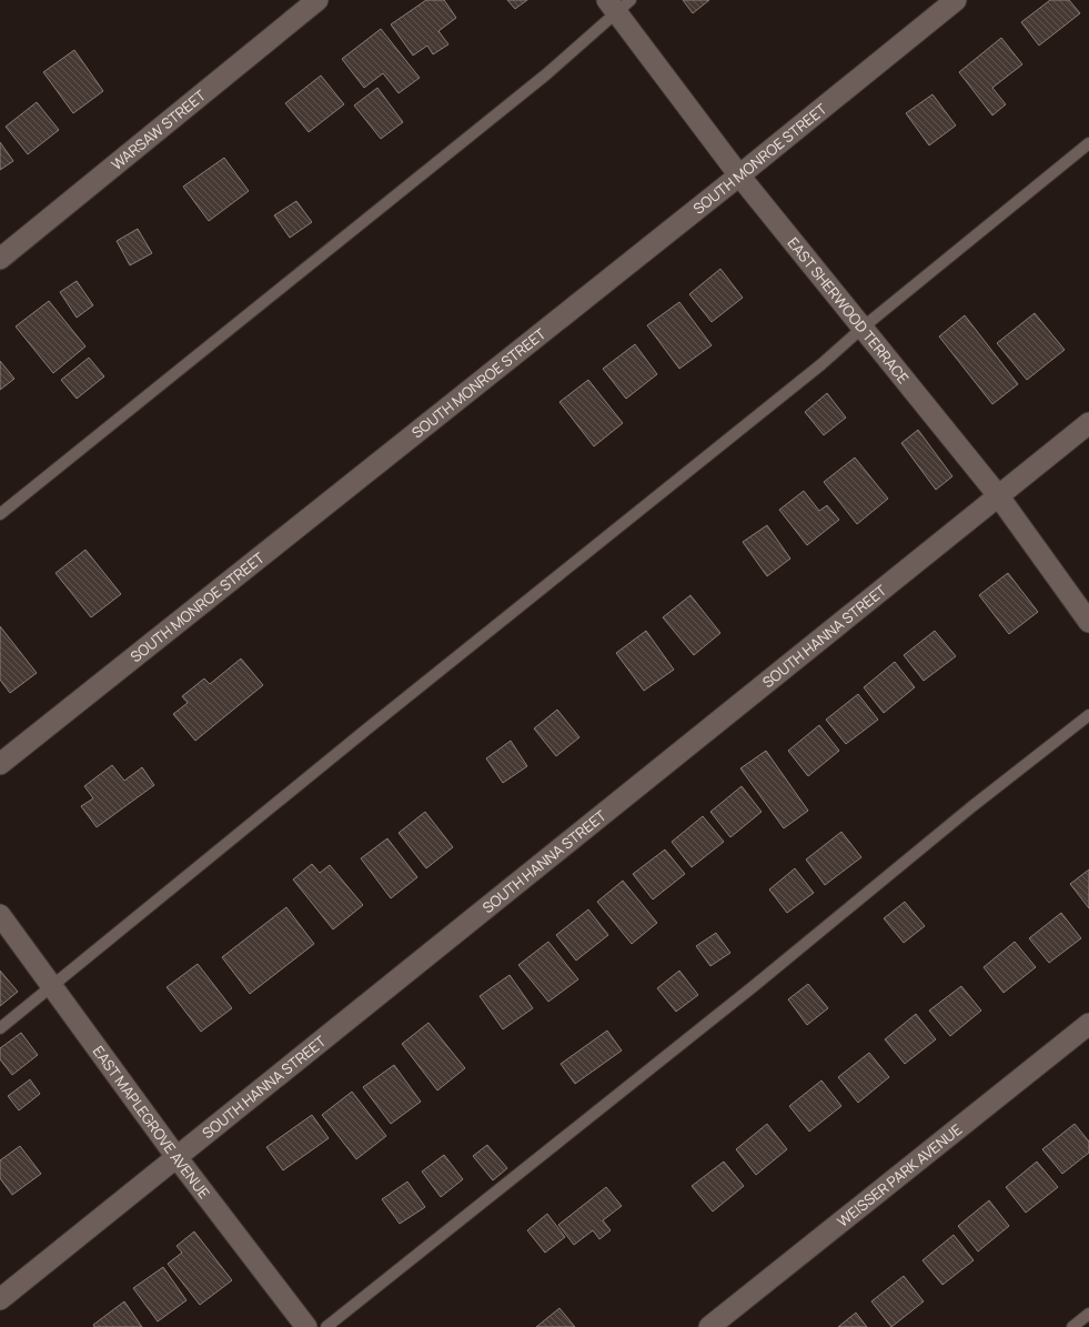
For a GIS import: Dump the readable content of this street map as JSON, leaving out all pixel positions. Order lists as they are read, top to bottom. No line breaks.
{"streets":{"street":["WARSAW STREET","SOUTH MONROE STREET","EAST SHERWOOD TERRACE","SOUTH HANNA STREET","EAST MAPLEGROVE AVENUE","WEISSER PARK AVENUE"]},"crossings":[["SOUTH MONROE STREET","EAST SHERWOOD TERRACE"],["EAST SHERWOOD TERRACE","SOUTH HANNA STREET"],["SOUTH HANNA STREET","EAST MAPLEGROVE AVENUE"]]}
